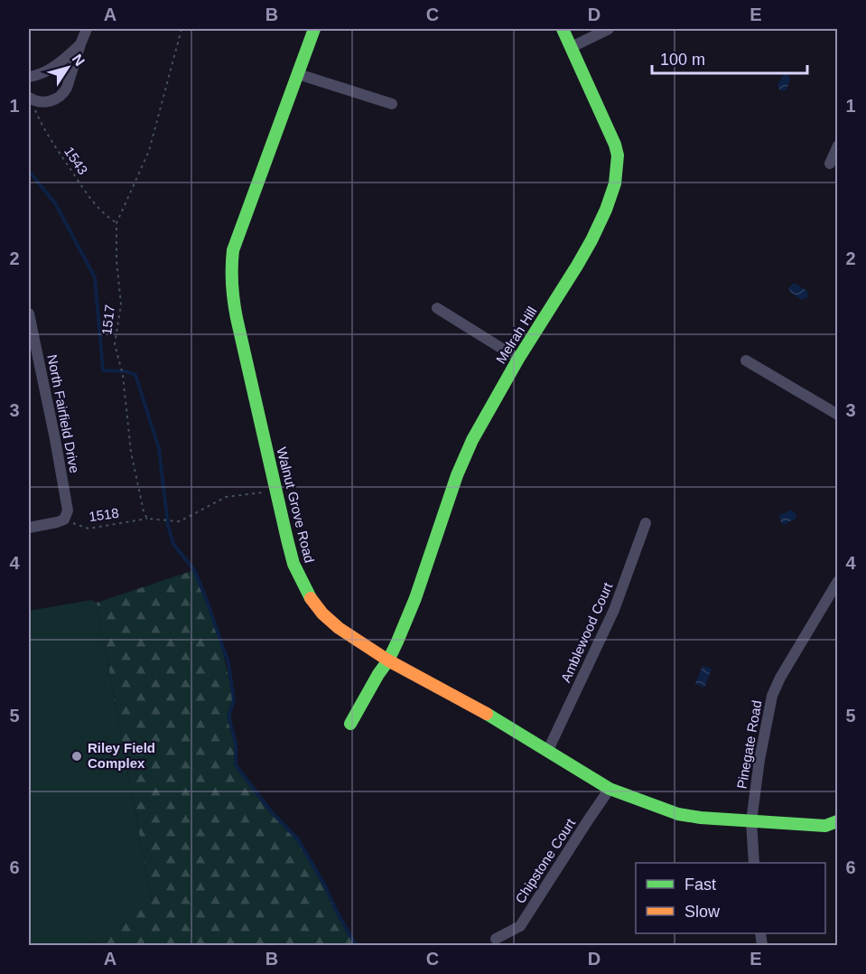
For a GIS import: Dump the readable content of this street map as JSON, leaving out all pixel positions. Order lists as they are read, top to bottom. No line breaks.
{"streets":{"street":["Melrah Hill","North Fairfield Drive","Walnut Grove Road","Amblewood Court","Pinegate Road","Chipstone Court"],"path":["1543","1517","1518"]},"crossings":[["1543","1517"],["1517","1518"],["Melrah Hill","Walnut Grove Road"],["North Fairfield Drive","1518"],["Walnut Grove Road","Amblewood Court"],["Walnut Grove Road","Pinegate Road"],["Walnut Grove Road","Chipstone Court"]],"places":["Riley Field Complex"],"legend":["Fast","Slow"],"scale_bar":"100 m","north":"top right","grid":{"columns":["A","B","C","D","E"],"rows":["1","2","3","4","5","6"]}}
